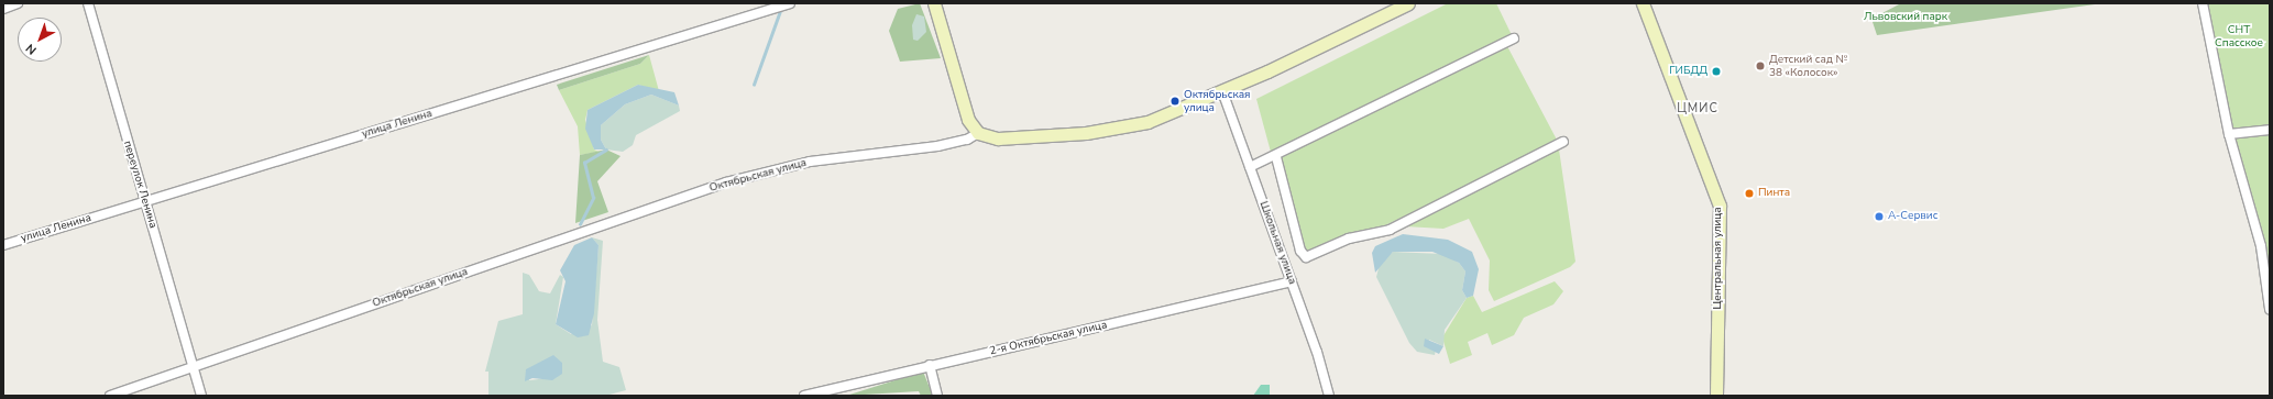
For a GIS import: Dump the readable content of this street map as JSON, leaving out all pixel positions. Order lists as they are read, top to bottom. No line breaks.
{"streets":{"street":["улица Ленина","Октябрьская улица","переулок Ленина","Школьная улица","Центральная улица","2-я Октябрьская улица"]},"crossings":[["улица Ленина","переулок Ленина"],["Октябрьская улица","переулок Ленина"],["Школьная улица","2-я Октябрьская улица"]],"districts":["ЦМИС"],"parks":["Львовский парк","СНТ Спасское"],"places":["Детский сад № 38 «Колосок»","ГИБДД","Октябрьская улица","Пинта","A-Сервис"],"north":"bottom left"}
